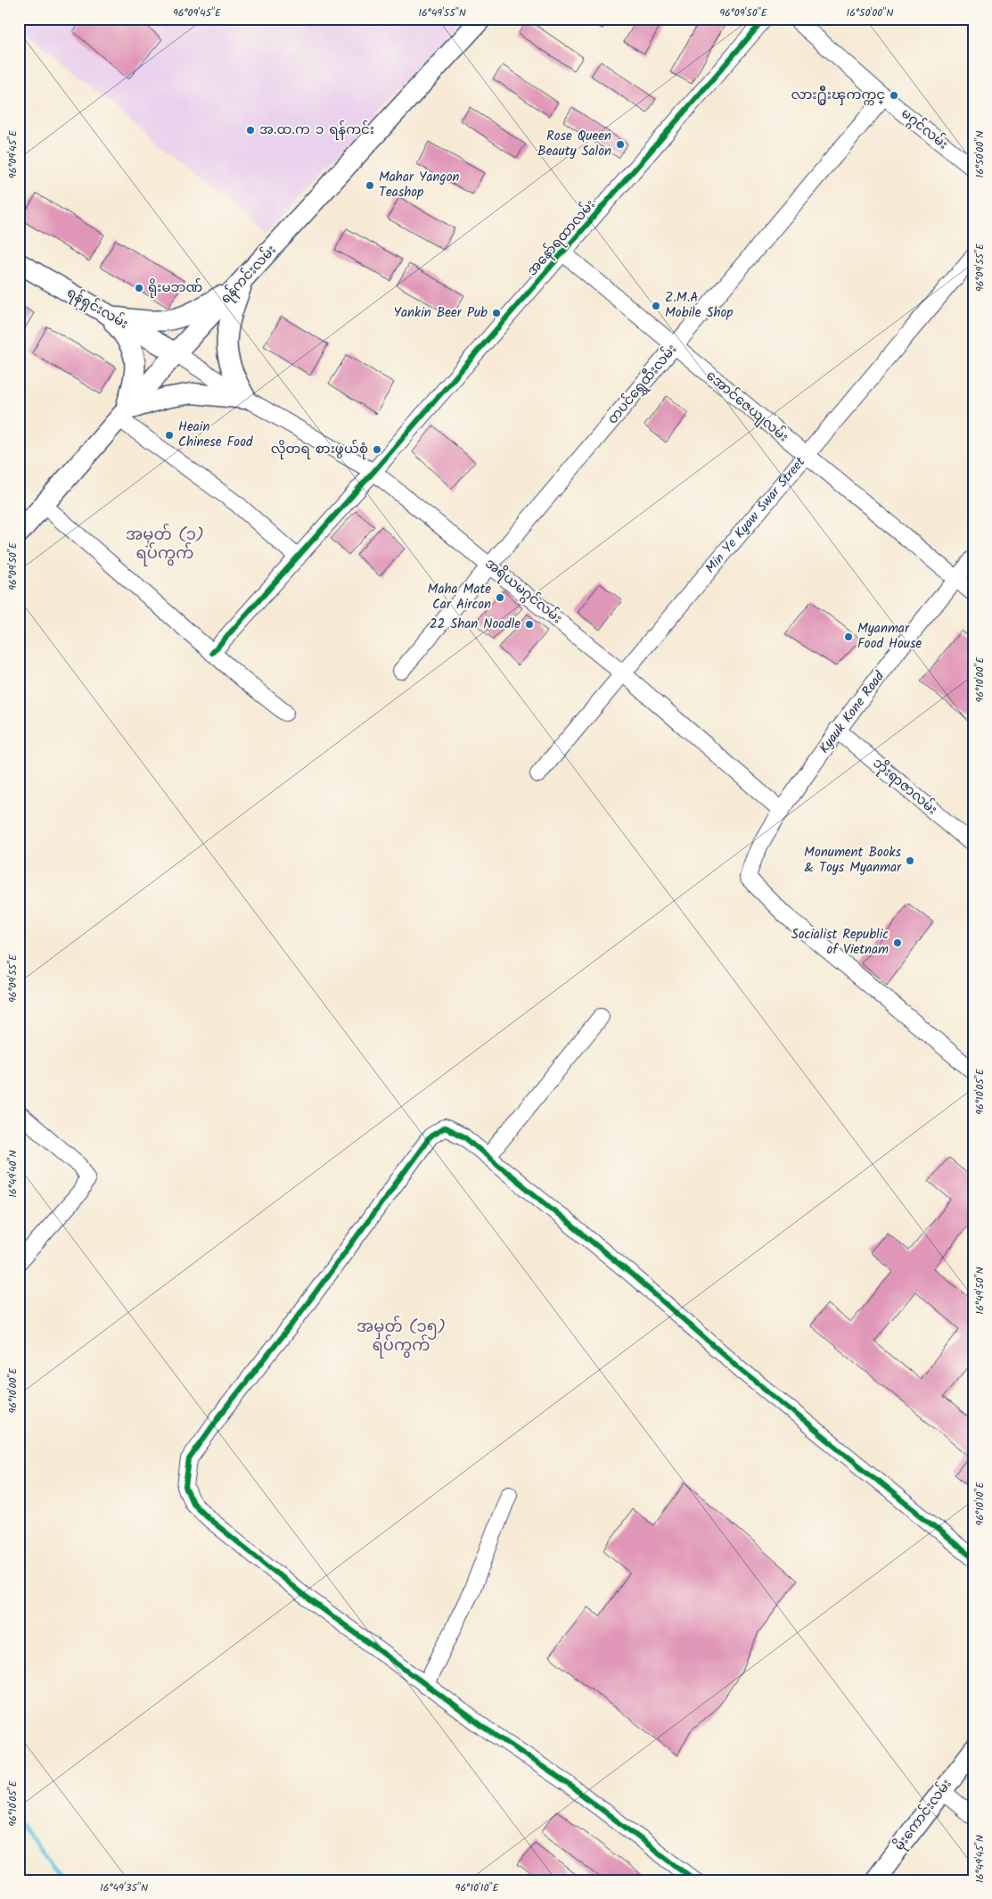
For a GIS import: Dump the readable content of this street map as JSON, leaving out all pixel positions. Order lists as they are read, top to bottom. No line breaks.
{"streets":{"main road":["ရန်ကင်းလမ်း","ရန်ရှင်းလမ်း","မိုးကောင်းလမ်း"],"street":["မဂ္ဂင်လမ်း","အနော်ရထာလမ်း","တပင်ရွှေထီးလမ်း","အောင်ဇေယျလမ်း","Min Ye Kyaw Swar Street","အရိယမဂ္ဂင်လမ်း","Kyauk Kone Road","ဘိုးရာဇာလမ်း"]},"crossings":[["မဂ္ဂင်လမ်း","တပင်ရွှေထီးလမ်း"],["အနော်ရထာလမ်း","အောင်ဇေယျလမ်း"],["အနော်ရထာလမ်း","အရိယမဂ္ဂင်လမ်း"],["ရန်ကင်းလမ်း","ရန်ရှင်းလမ်း"],["ရန်ကင်းလမ်း","အရိယမဂ္ဂင်လမ်း"],["ရန်ရှင်းလမ်း","အရိယမဂ္ဂင်လမ်း"],["တပင်ရွှေထီးလမ်း","အောင်ဇေယျလမ်း"],["တပင်ရွှေထီးလမ်း","အရိယမဂ္ဂင်လမ်း"],["အောင်ဇေယျလမ်း","Min Ye Kyaw Swar Street"],["အောင်ဇေယျလမ်း","Kyauk Kone Road"],["Min Ye Kyaw Swar Street","အရိယမဂ္ဂင်လမ်း"],["အရိယမဂ္ဂင်လမ်း","Kyauk Kone Road"],["Kyauk Kone Road","ဘိုးရာဇာလမ်း"]],"districts":["အမှတ် (၁) ရပ်ကွက်","အမှတ် (၁၅) ရပ်ကွက်"],"places":["လား႐ွိဳးၾကက္ကင္","အ.ထ.က ၁ ရန်ကင်း","Rose Queen Beauty Salon","Mahar Yangon Teashop","ရိုးမဘဏ်","Z.M.A Mobile Shop","Yankin Beer Pub","Heain Chinese Food","လိုတရ စားဖွယ်စုံ","Maha Mate Car Aircon","22 Shan Noodle","Myanmar Food House","Monument Books & Toys Myanmar","Socialist Republic of Vietnam"],"coordinates":["96°09'45\"E","16°49'55\"N","96°09'50\"E","16°50'00\"N","96°09'55\"E","96°10'00\"E","96°10'05\"E","16°49'40\"N","16°49'50\"N","96°10'10\"E","16°49'45\"N","16°49'35\"N"]}
